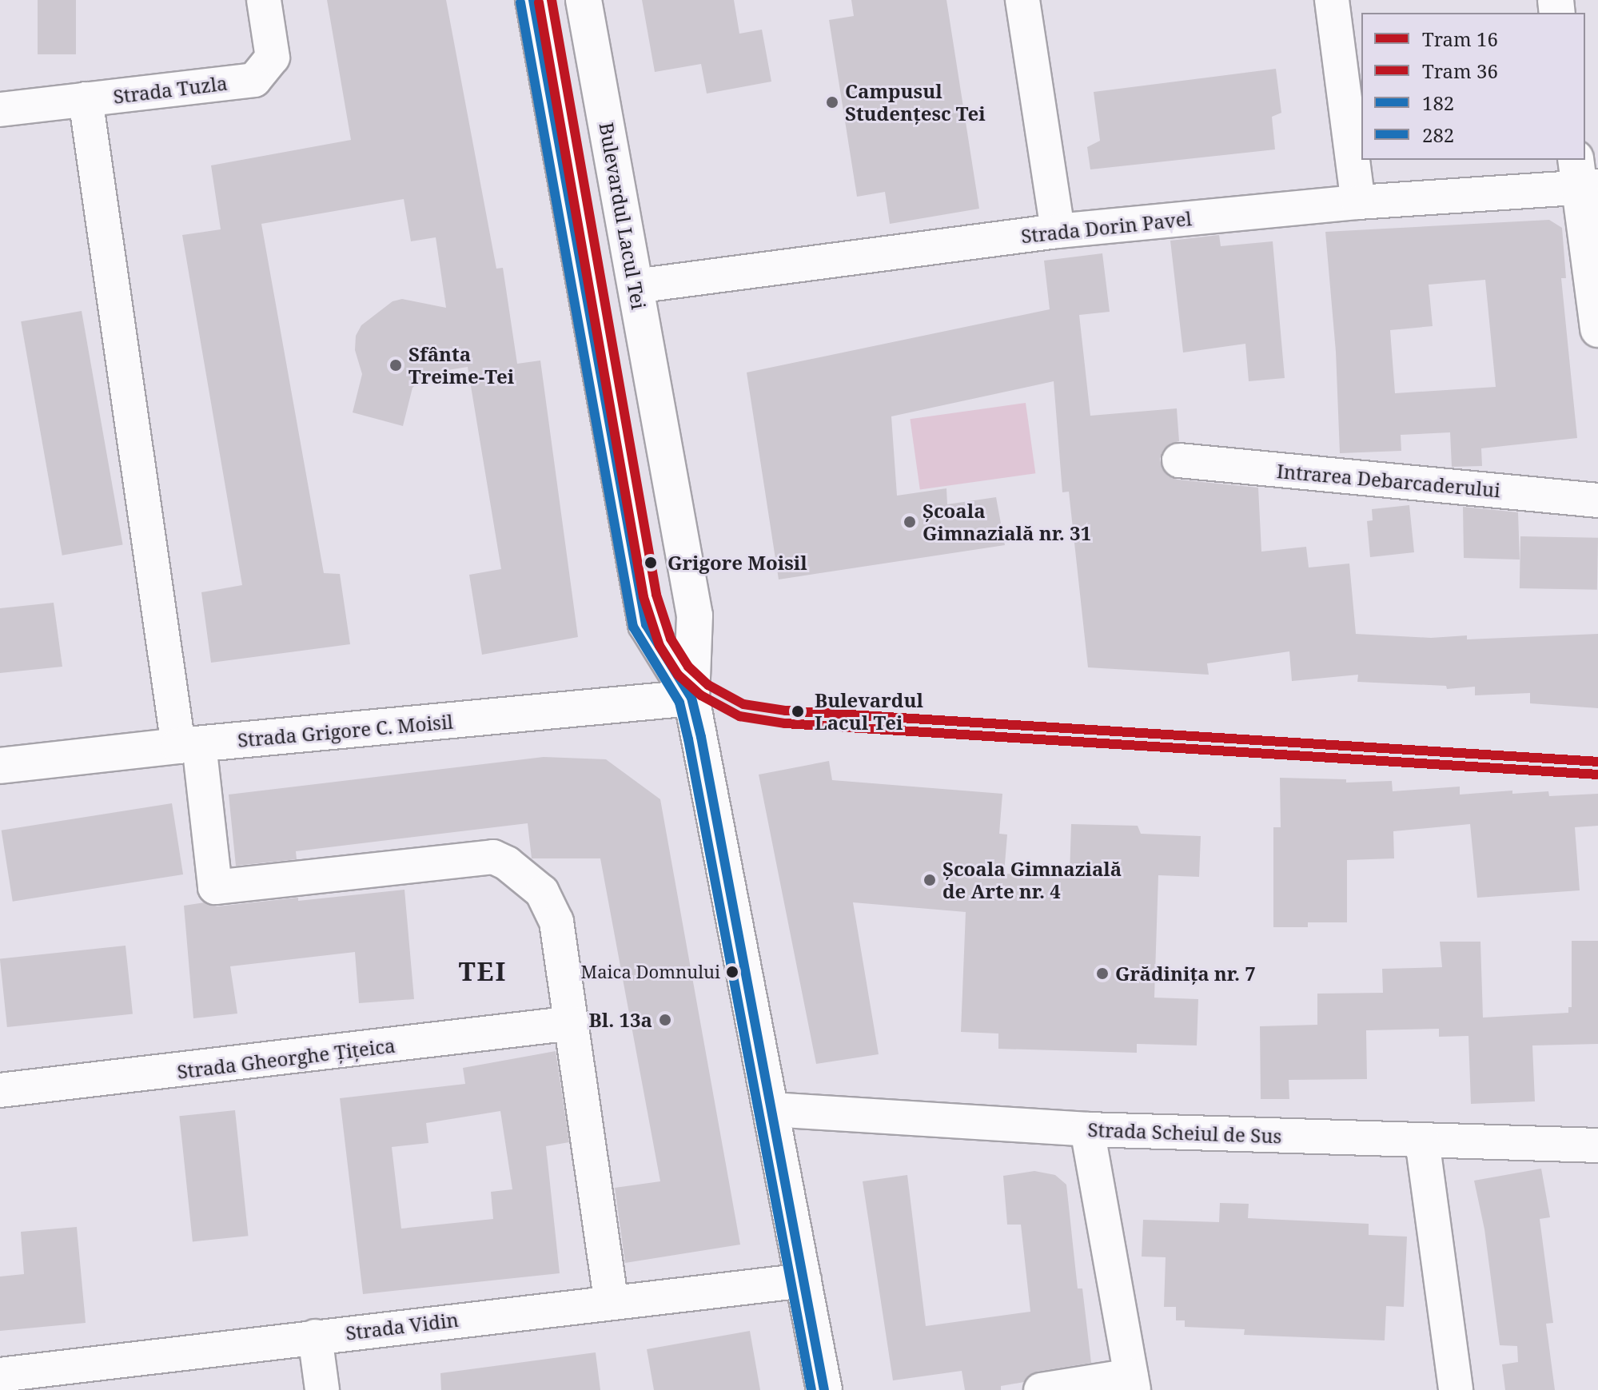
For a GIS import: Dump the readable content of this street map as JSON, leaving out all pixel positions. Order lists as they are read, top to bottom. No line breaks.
{"streets":{"main road":["Bulevardul Lacul Tei","Strada Grigore C. Moisil"],"street":["Strada Tuzla","Strada Dorin Pavel","Intrarea Debarcaderului","Strada Gheorghe Țițeica","Strada Scheiul de Sus","Strada Vidin"]},"crossings":[["Bulevardul Lacul Tei","Strada Dorin Pavel"],["Bulevardul Lacul Tei","Strada Grigore C. Moisil"],["Bulevardul Lacul Tei","Strada Scheiul de Sus"],["Bulevardul Lacul Tei","Strada Vidin"]],"districts":["TEI"],"places":["Campusul Studențesc Tei","Sfânta Treime-Tei","Școala Gimnazială nr. 31","Grigore Moisil","Bulevardul Lacul Tei","Școala Gimnazială de Arte nr. 4","Maica Domnului","Grădinița nr. 7","Bl. 13a"],"lines":["tram line 16","transit line 182","tram line 36","transit line 282"],"legend":["Tram 16","Tram 36","182","282"]}
